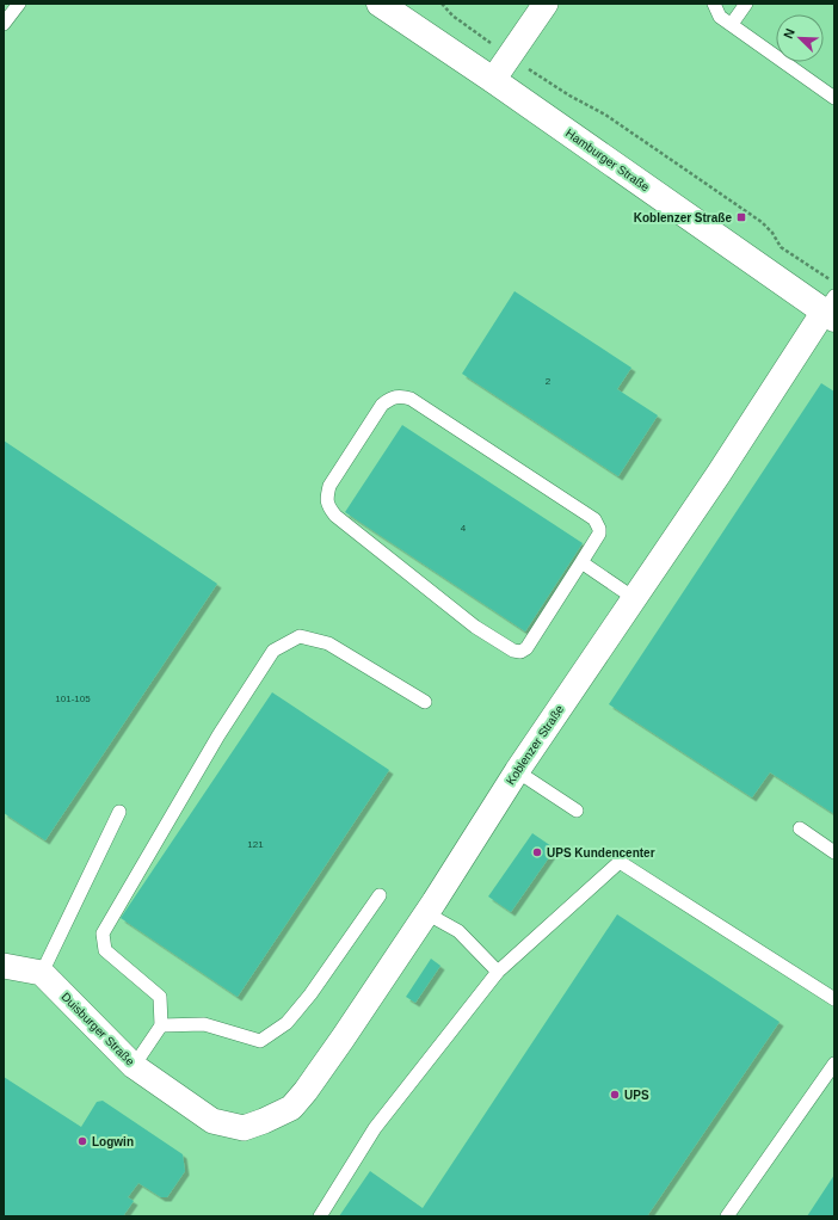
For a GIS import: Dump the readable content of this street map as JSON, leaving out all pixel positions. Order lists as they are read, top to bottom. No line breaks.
{"streets":{"street":["Hamburger Straße","Koblenzer Straße","Duisburger Straße"]},"crossings":[["Hamburger Straße","Koblenzer Straße"],["Koblenzer Straße","Duisburger Straße"]],"places":{"transit":["Koblenzer Straße"],"other":["UPS Kundencenter","UPS","Logwin"]},"house_numbers":["2","4","101-105","121"],"north":"top left"}
